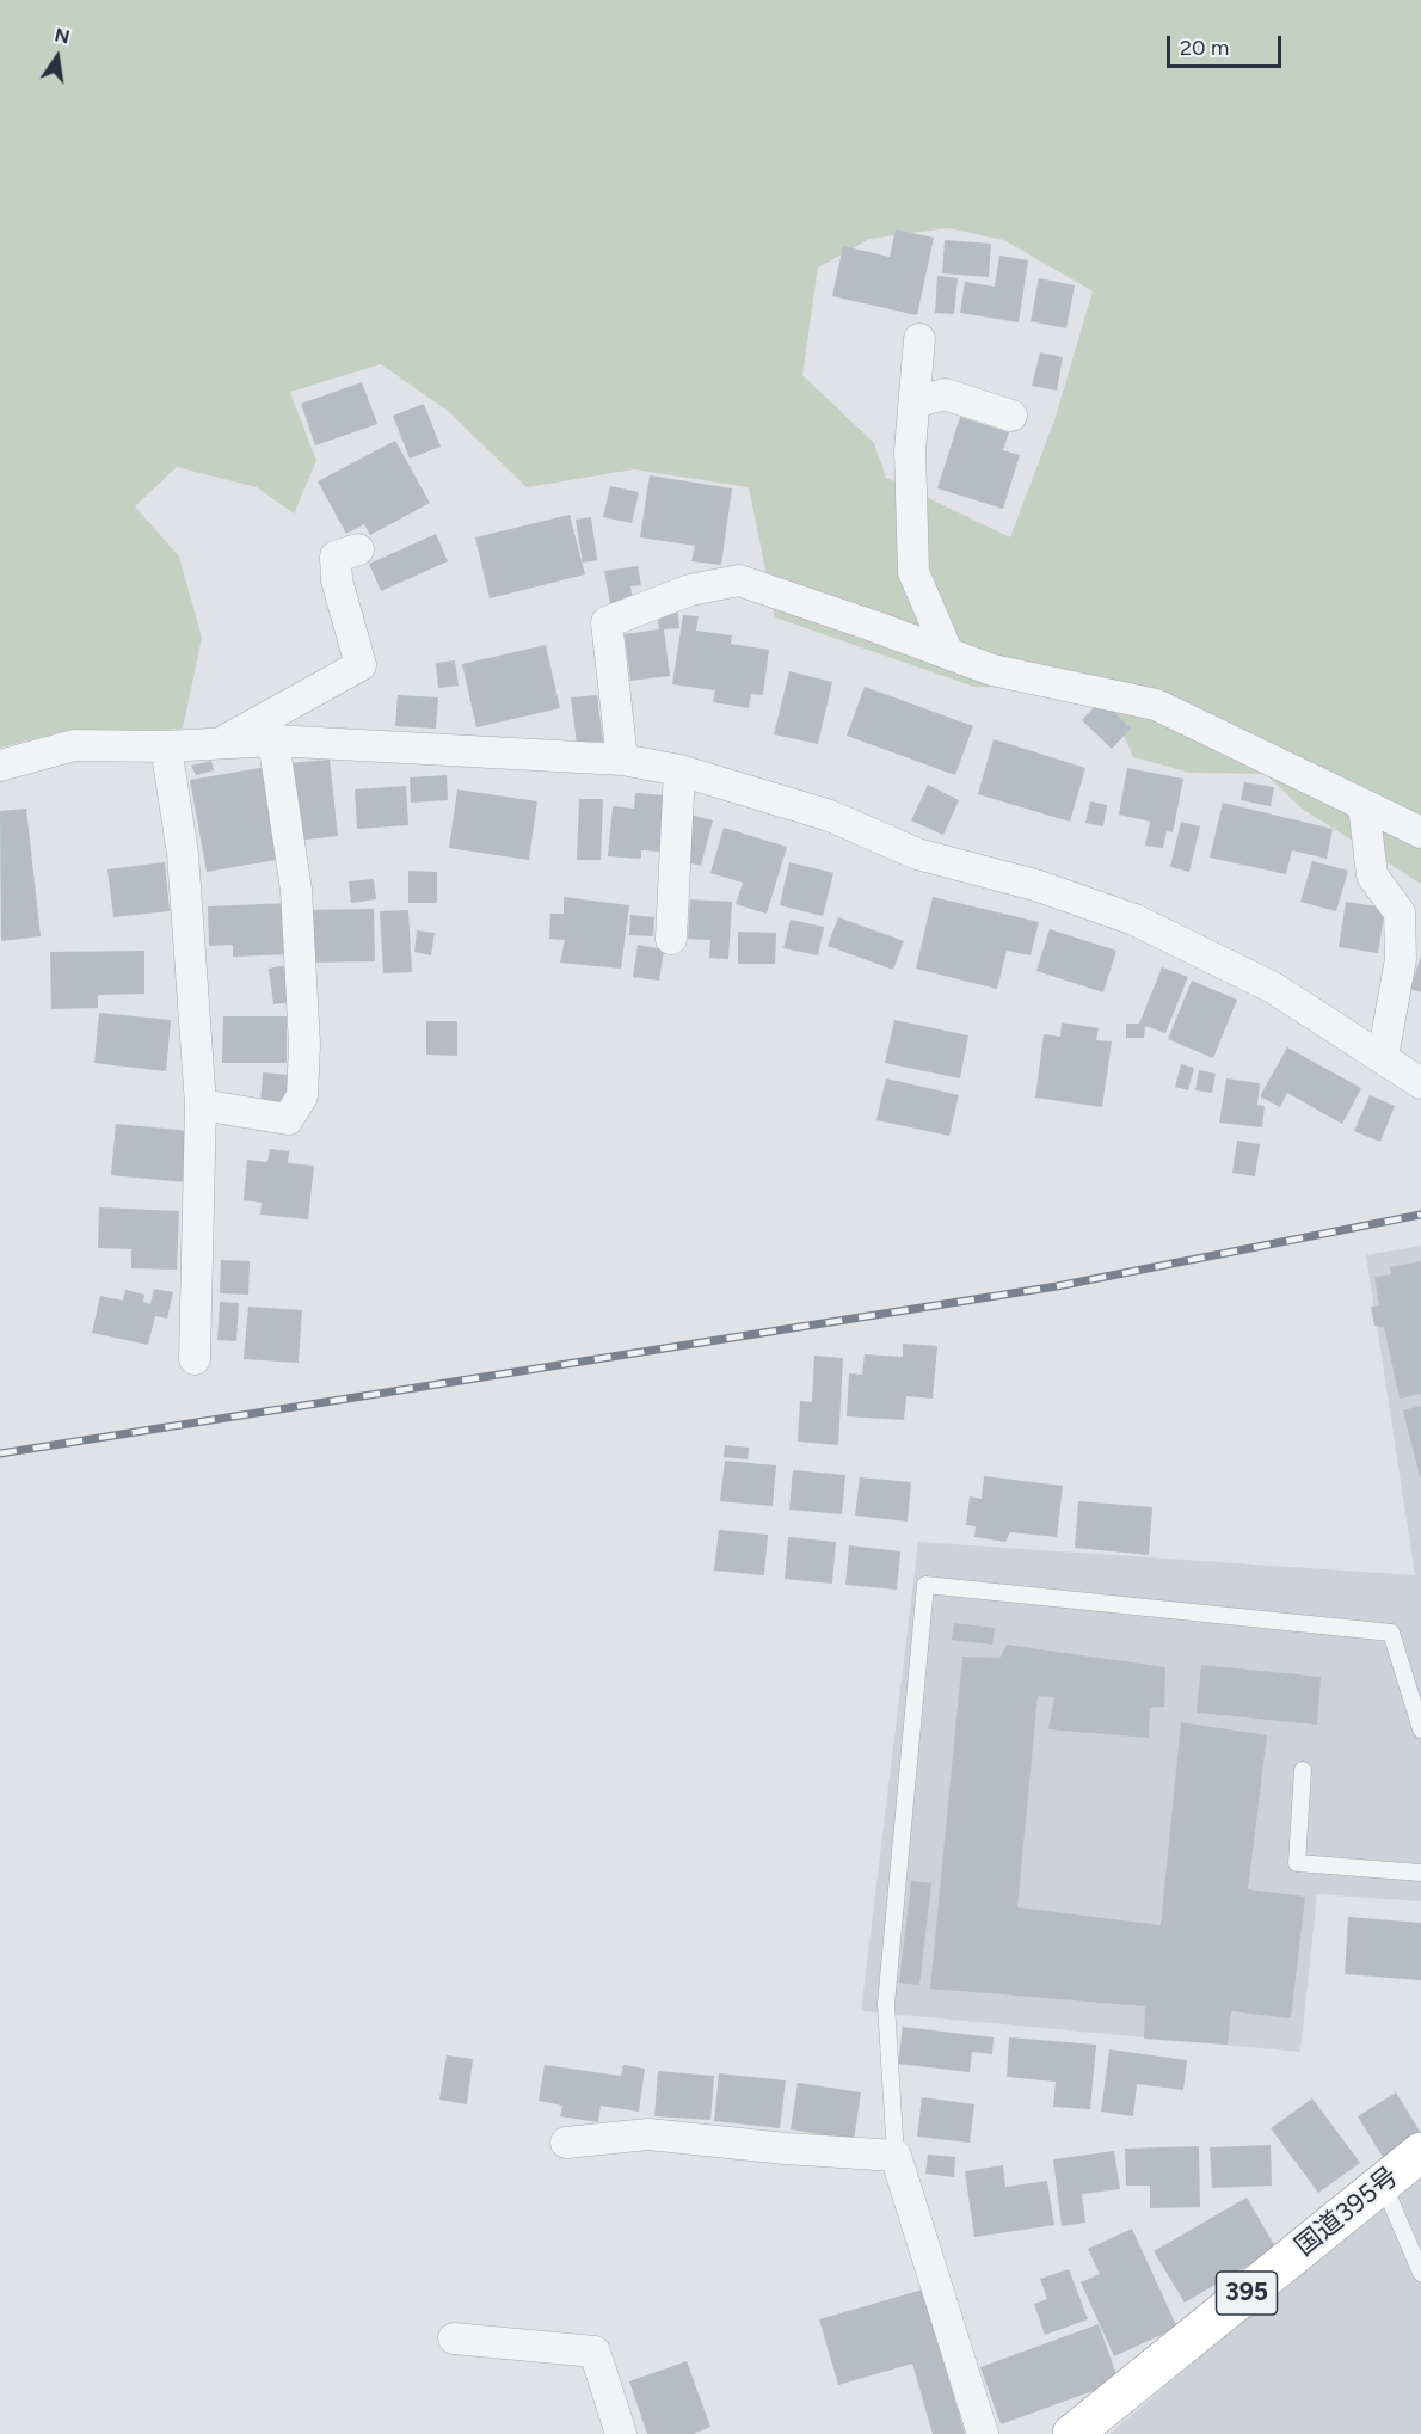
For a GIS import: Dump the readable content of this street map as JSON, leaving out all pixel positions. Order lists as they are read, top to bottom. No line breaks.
{"streets":{"highway":["国道395号","395"]},"scale_bar":"20 m","north":"top"}
